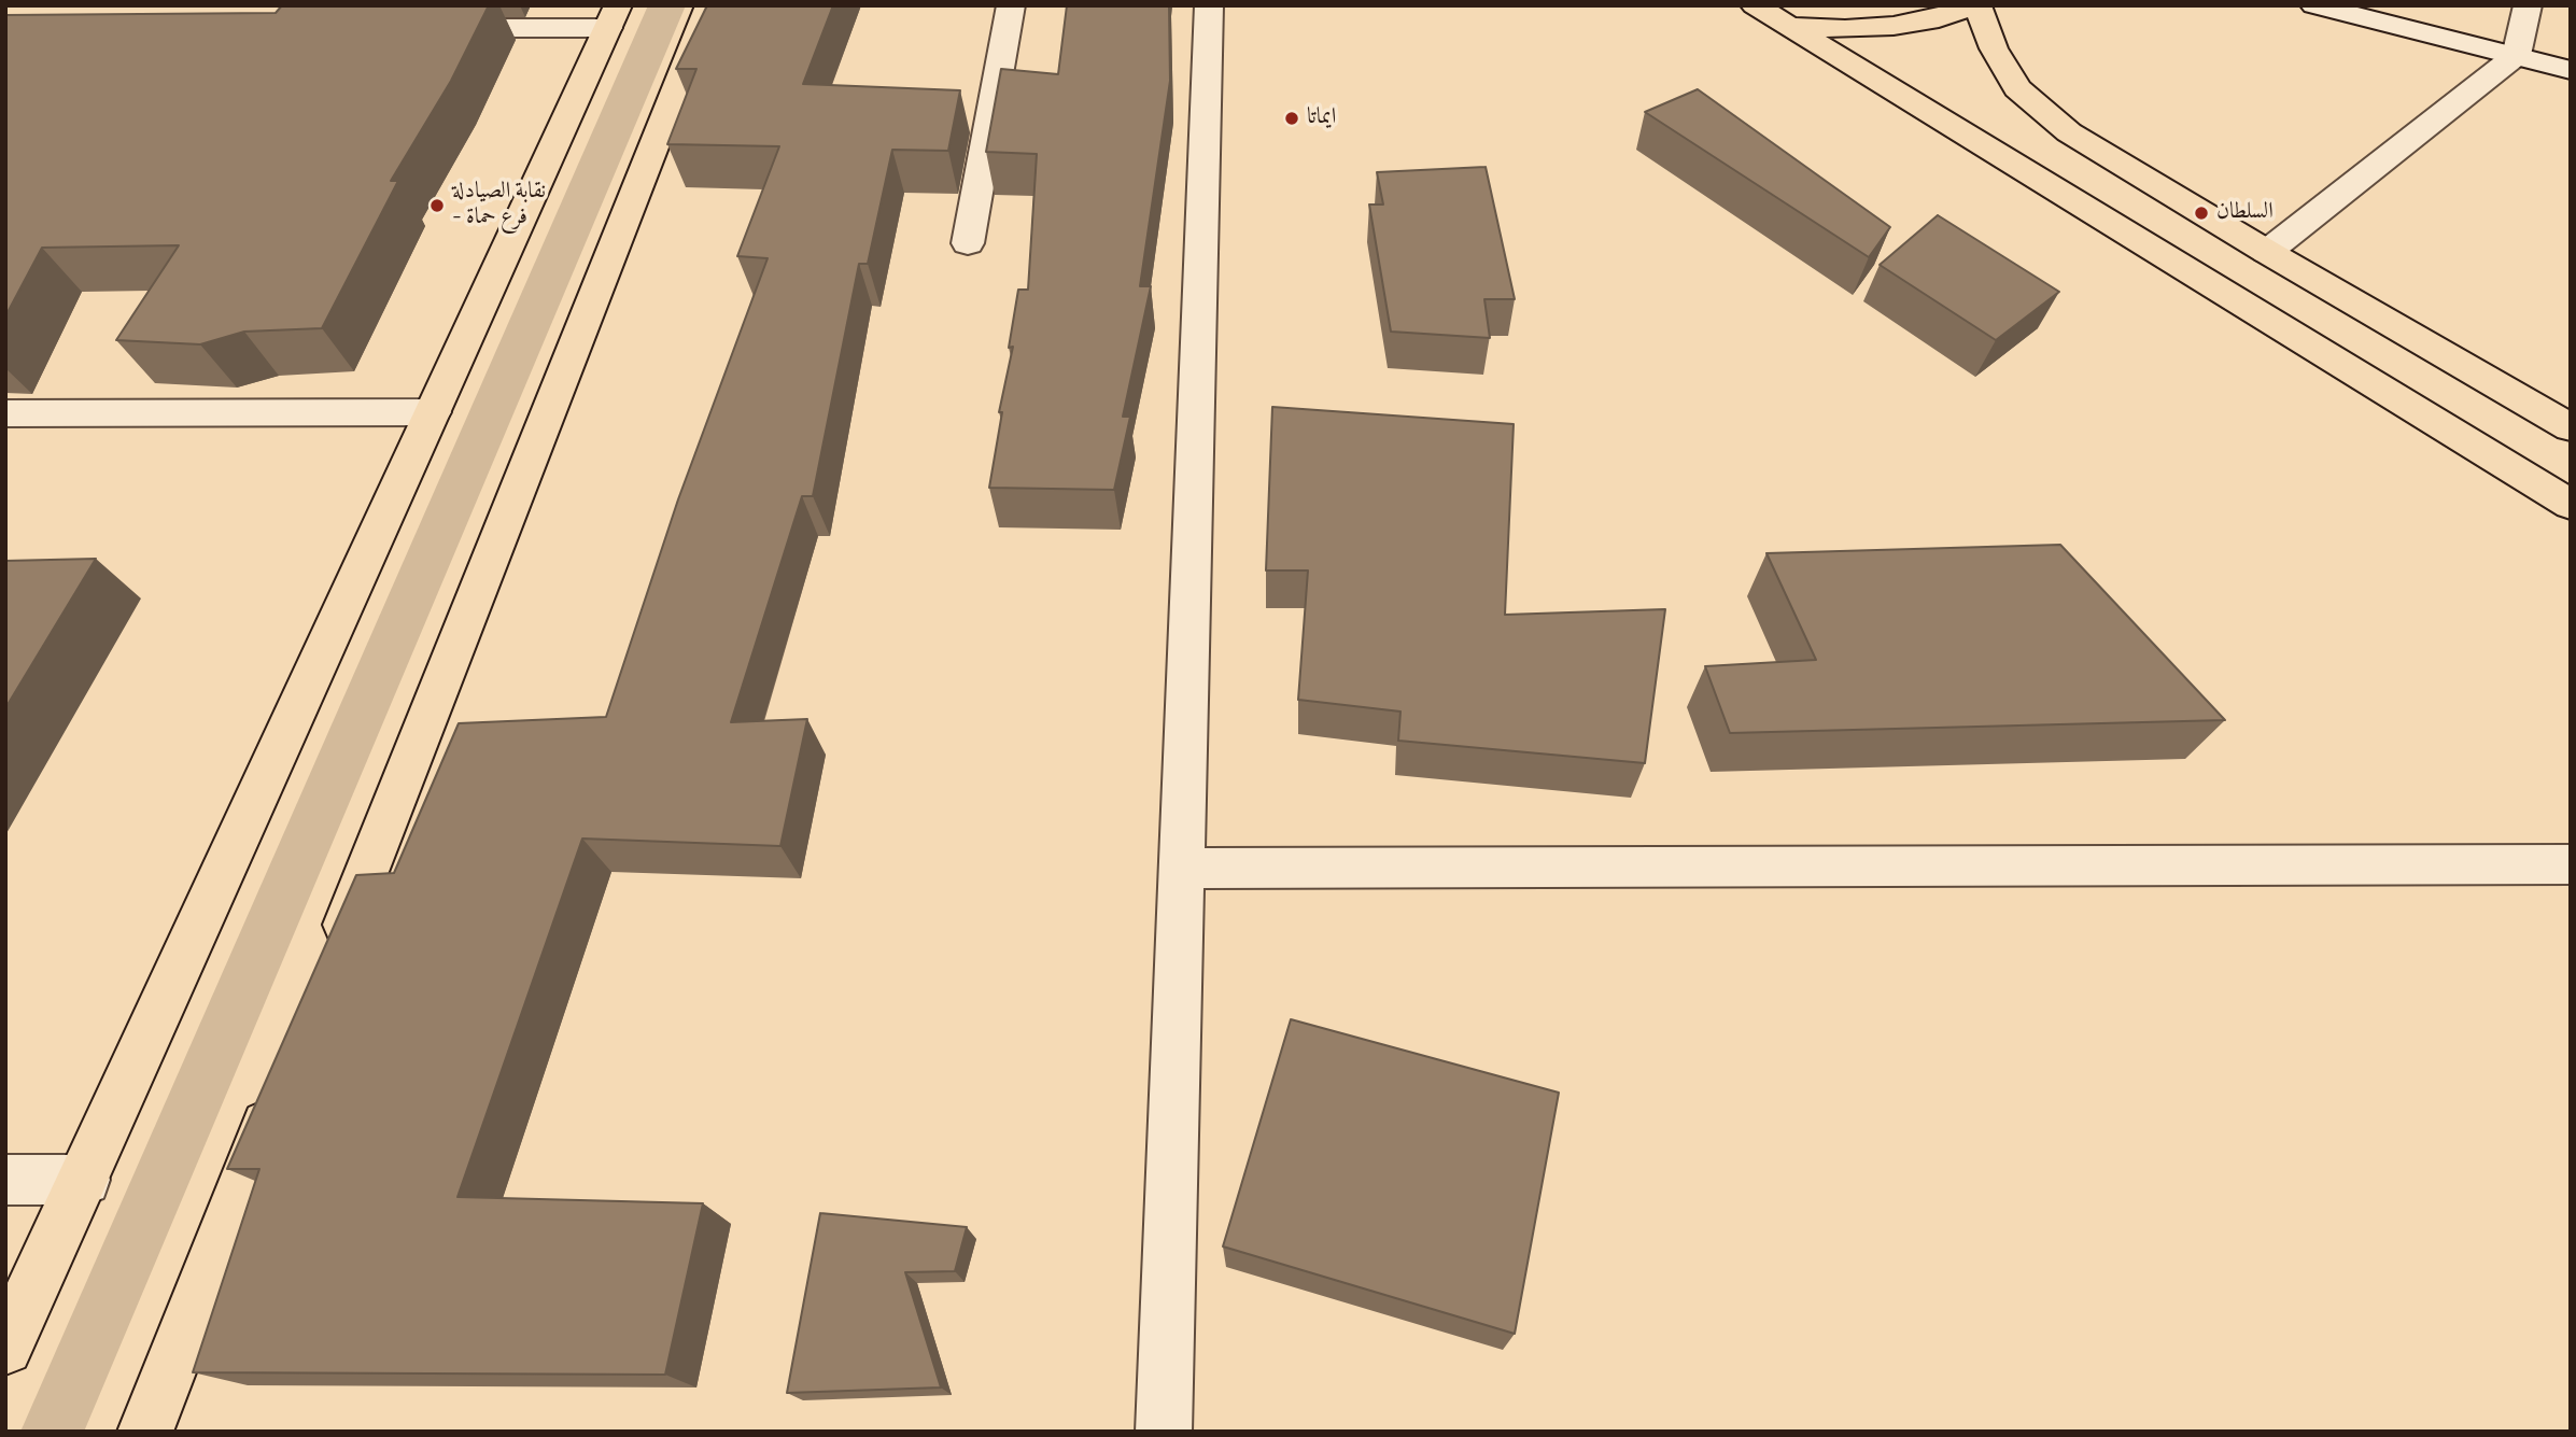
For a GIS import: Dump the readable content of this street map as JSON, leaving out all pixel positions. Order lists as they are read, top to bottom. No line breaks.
{"places":["ايماتا","نقابة الصيادلة - فرع حماة","السلطان"]}
